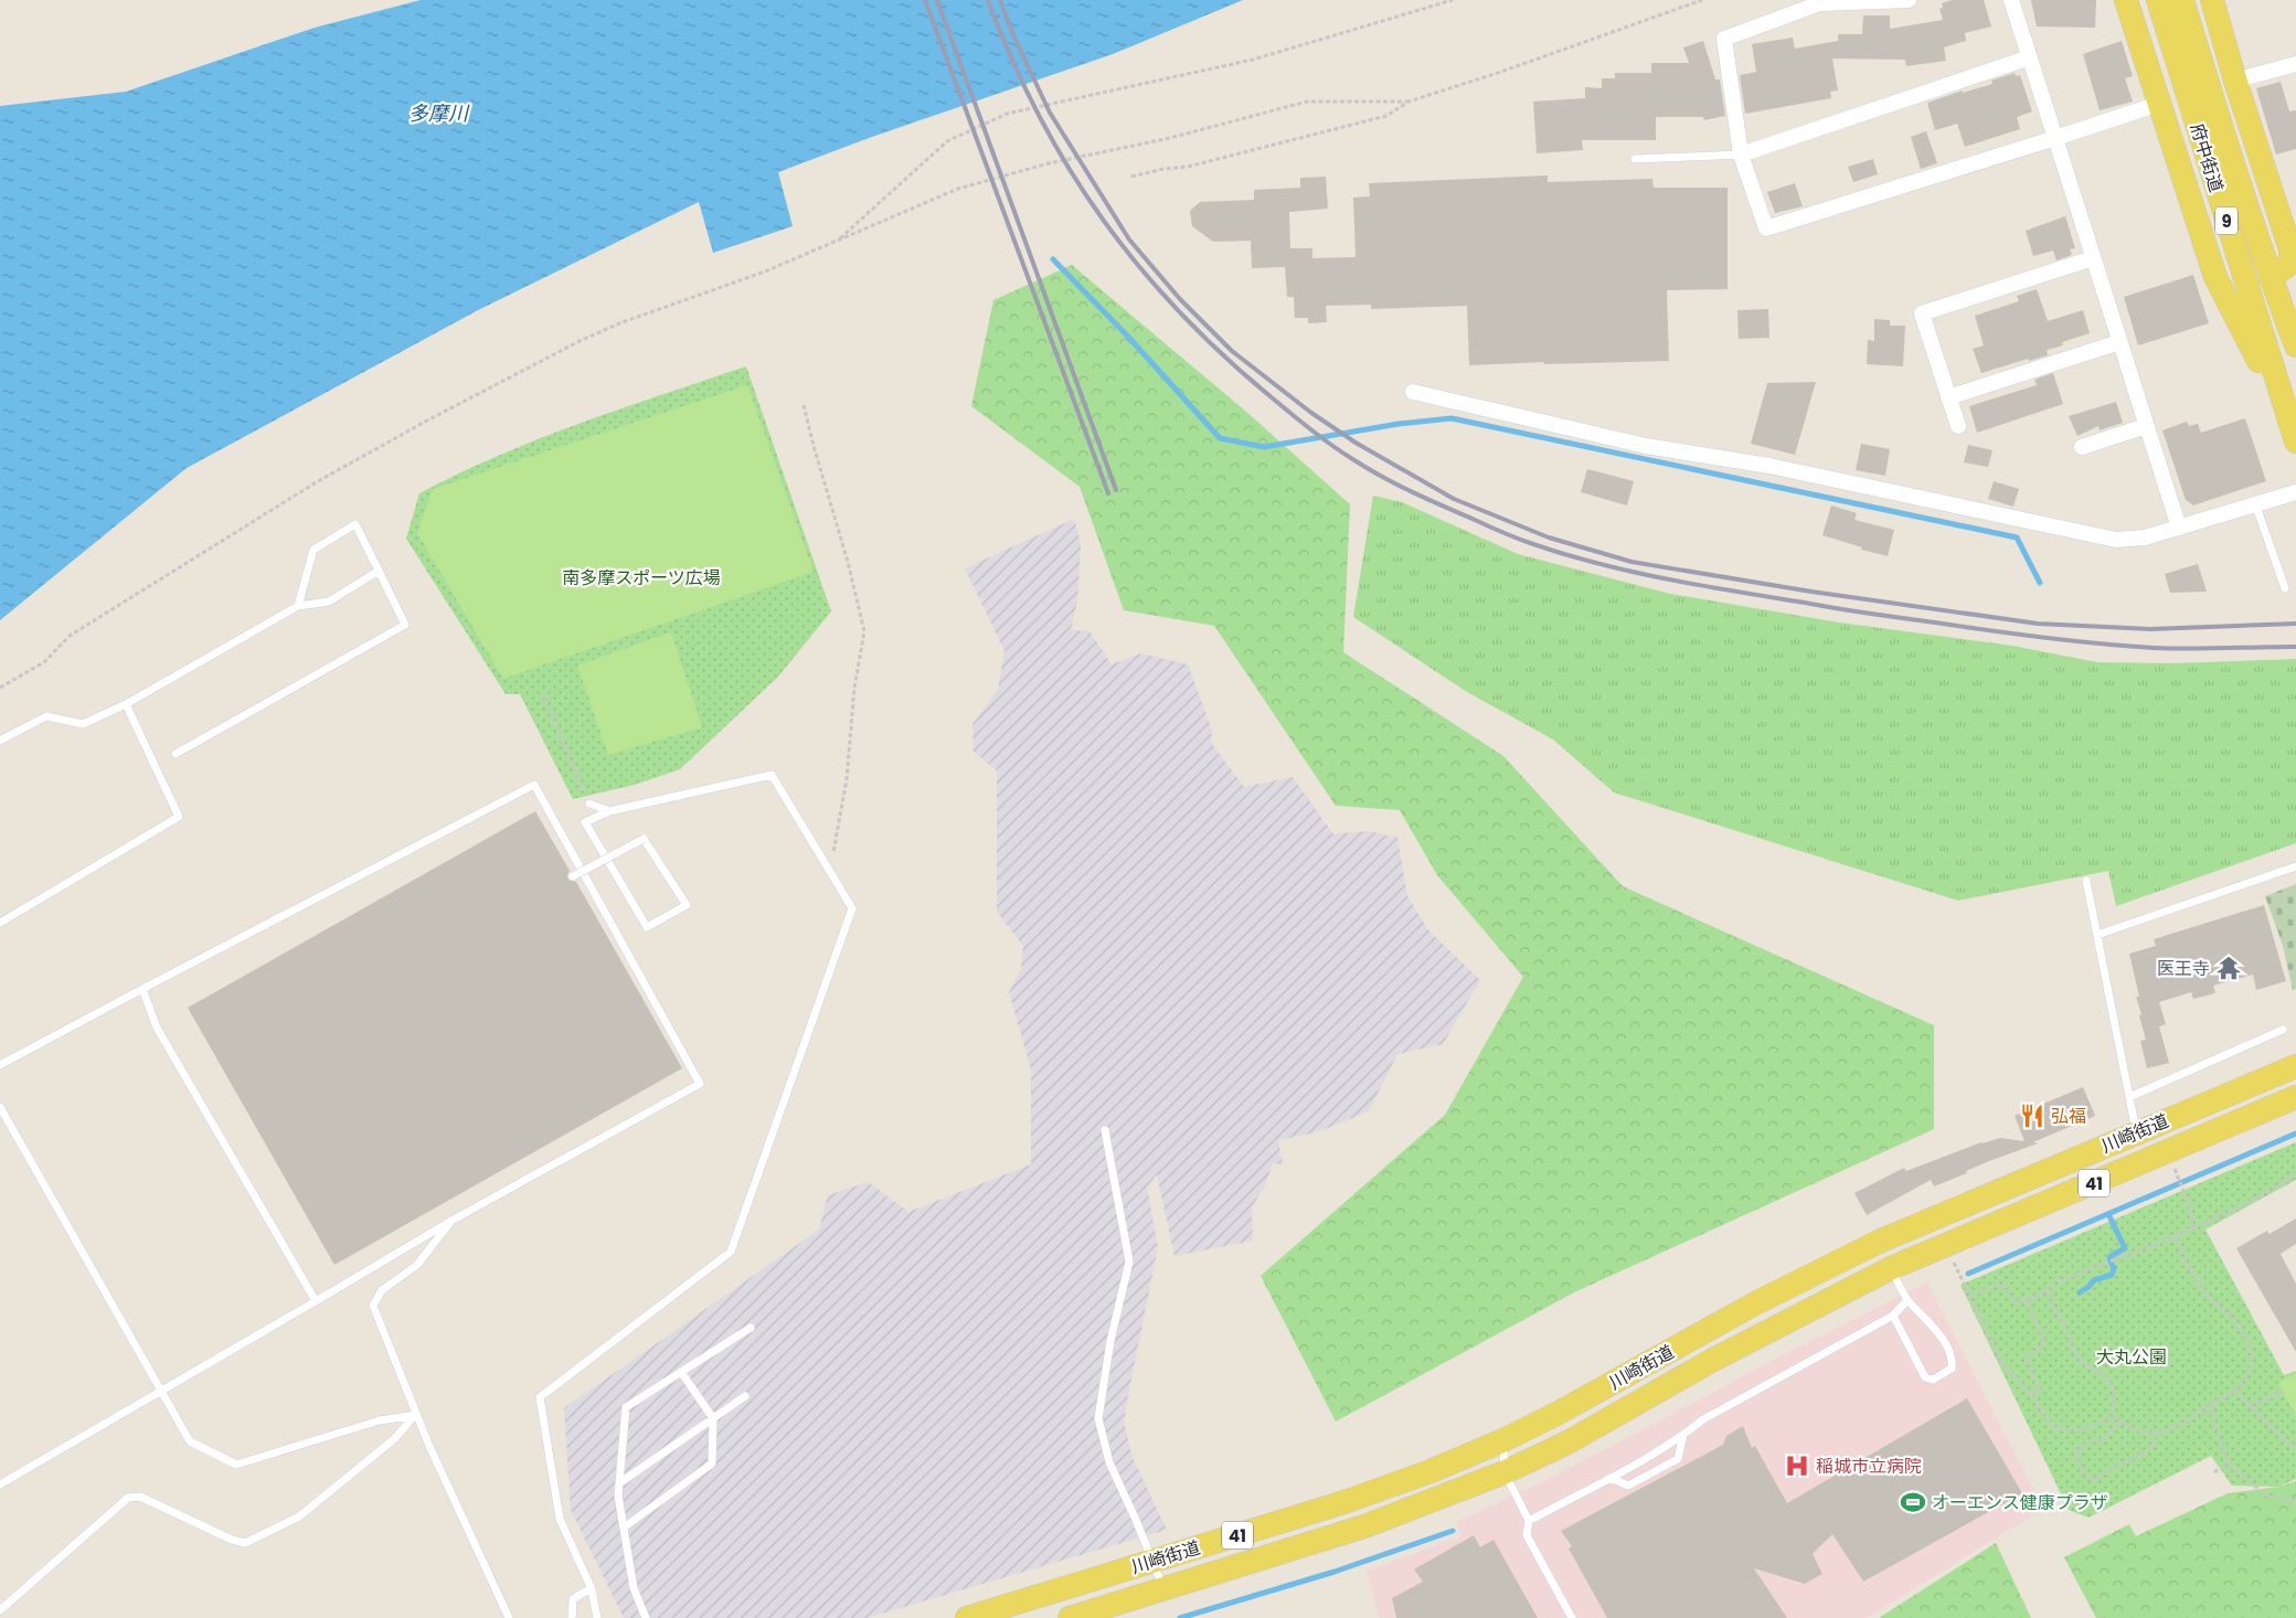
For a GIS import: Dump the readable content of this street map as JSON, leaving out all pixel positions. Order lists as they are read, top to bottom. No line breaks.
{"streets":{"main road":["府中街道","9","川崎街道","41"]},"water":["多摩川"],"parks":["南多摩スポーツ広場","大丸公園"],"places":{"temple":["医王寺"],"restaurant":["弘福"],"hospital":["稲城市立病院"],"sports":["オーエンス健康プラザ"]}}
